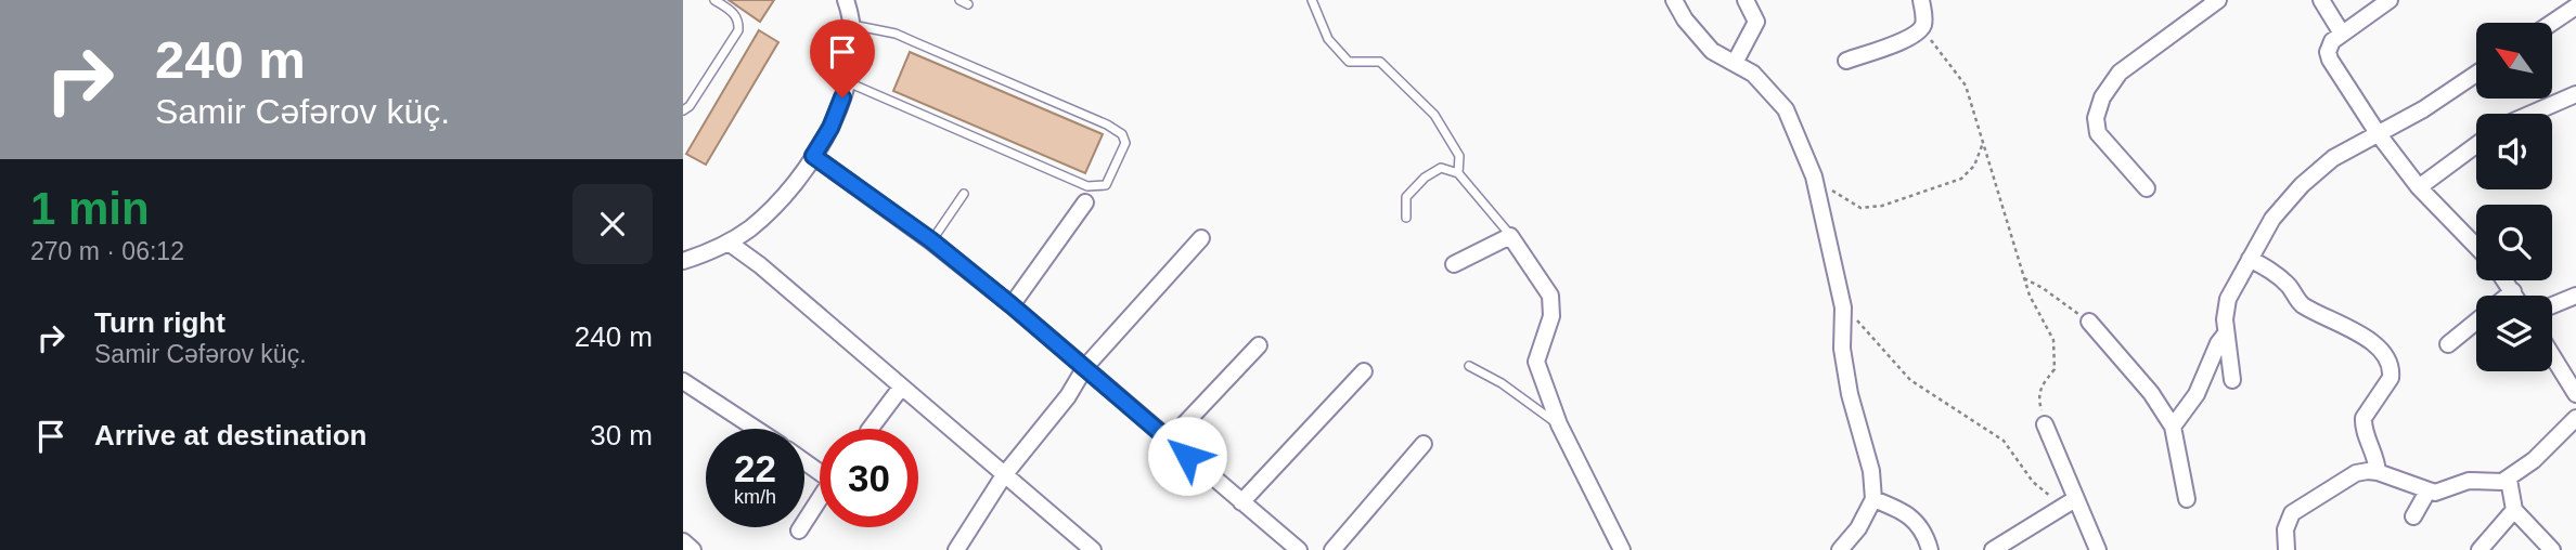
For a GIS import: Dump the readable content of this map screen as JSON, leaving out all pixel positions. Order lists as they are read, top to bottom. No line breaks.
{"north":"top left","page":{"turn":["240 m","Samir Cəfərov küç."],"heading":["1 min","270 m · 06:12"],"list":[{"name":"Turn right","note":"Samir Cəfərov küç.","value":"240 m"},{"name":"Arrive at destination","value":"30 m"}],"speed":"22 km/h","limit":"30"}}
